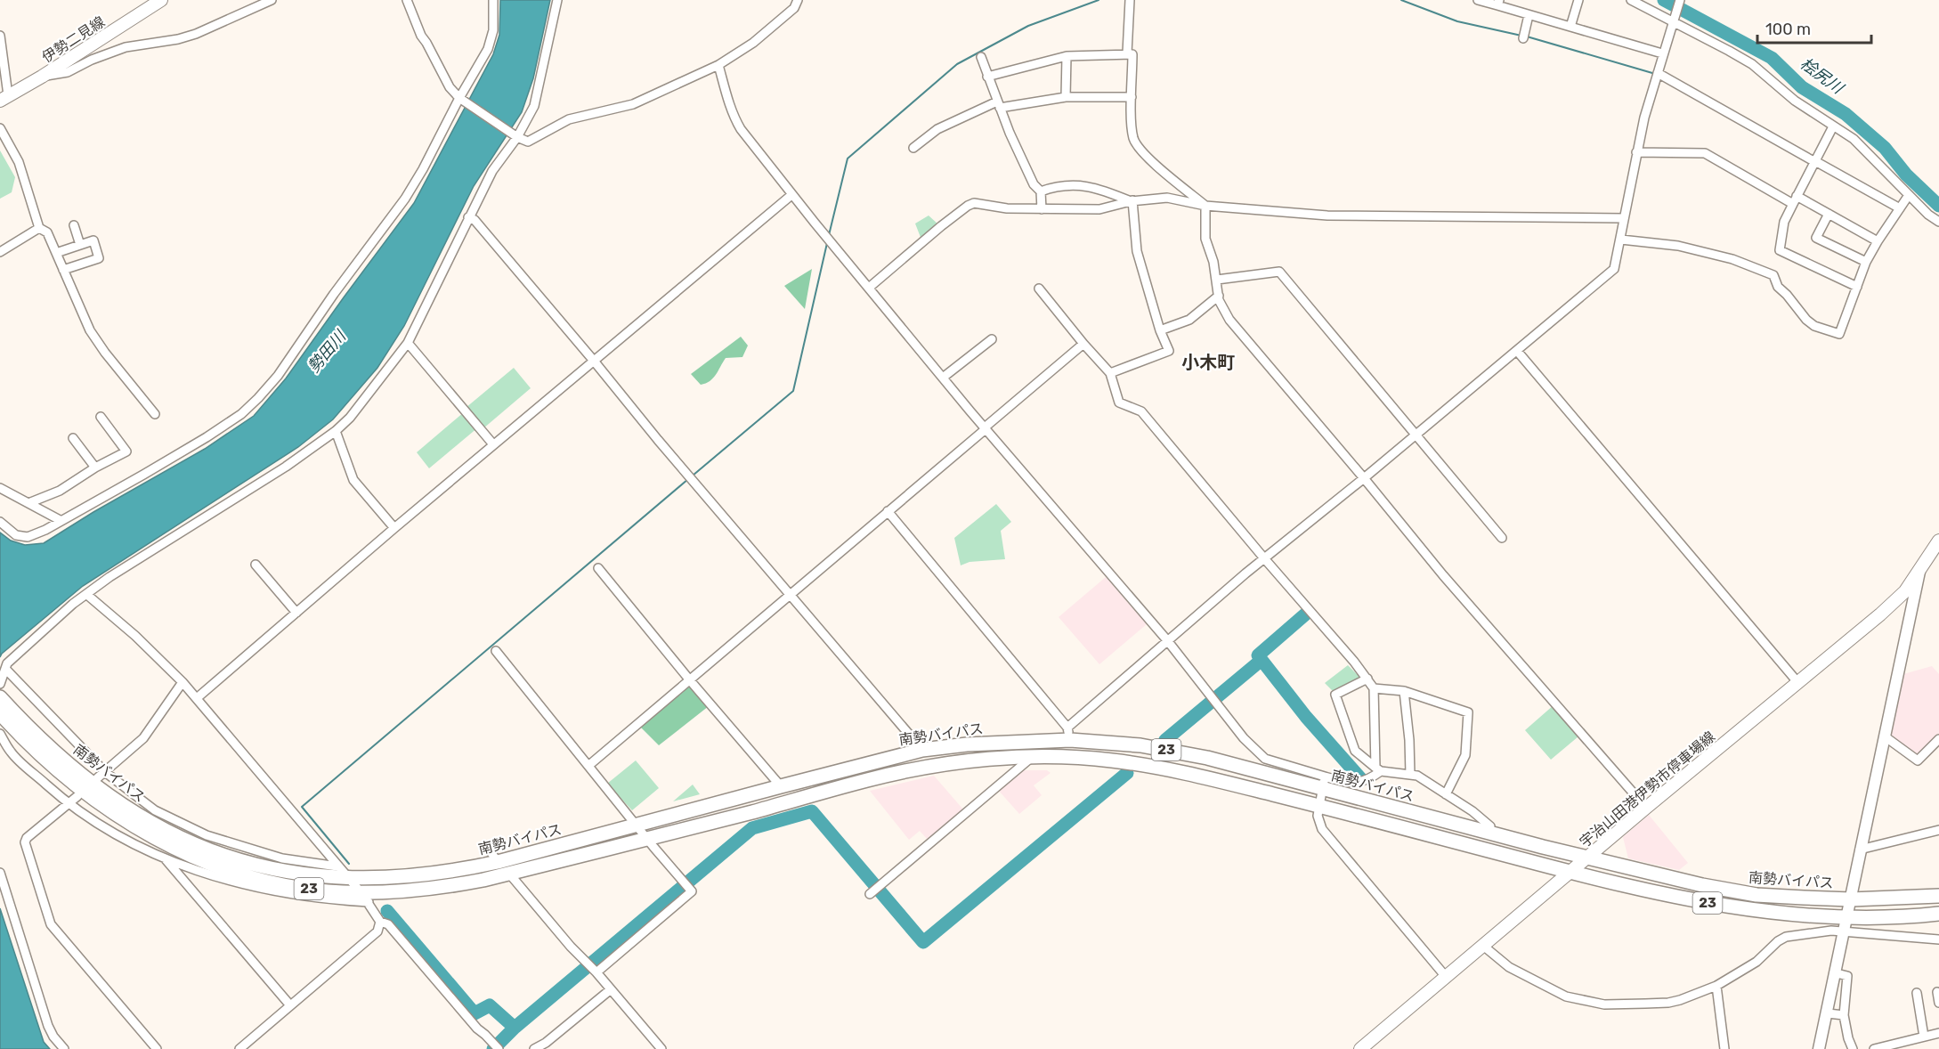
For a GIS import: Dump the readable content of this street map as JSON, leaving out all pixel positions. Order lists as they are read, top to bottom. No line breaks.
{"streets":{"highway":["南勢バイパス","23"],"main road":["伊勢二見線","宇治山田港伊勢市停車場線"]},"crossings":[["南勢バイパス","宇治山田港伊勢市停車場線"]],"districts":["小木町"],"water":["桧尻川","勢田川"],"scale_bar":"100 m"}
